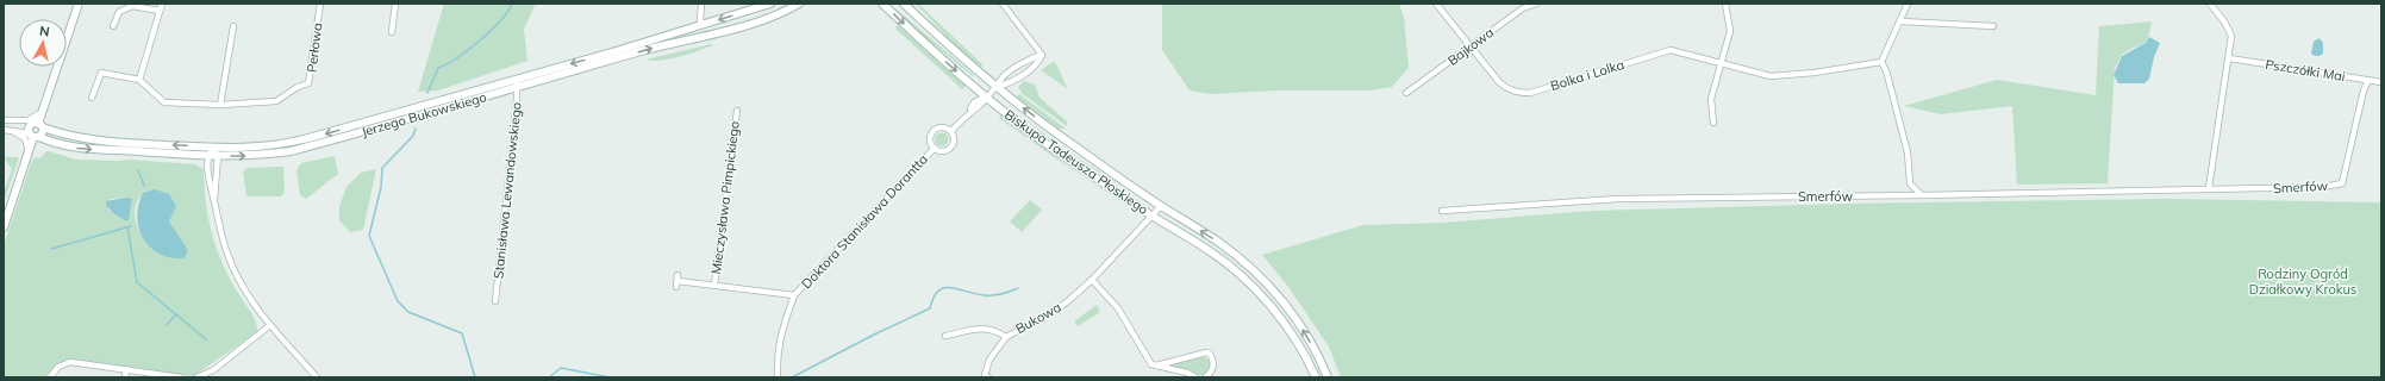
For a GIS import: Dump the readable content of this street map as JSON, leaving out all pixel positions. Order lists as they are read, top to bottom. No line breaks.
{"streets":{"street":["Bajkowa","Perłowa","Pszczółki Mai","Bolka i Lolka","Jerzego Bukowskiego","Biskupa Tadeusza Płoskiego","Smerfów","Stanisława Lewandowskiego","Mieczysława Pimpickiego","Doktora Stanisława Dorantta","Bukowa"]},"crossings":[["Bajkowa","Bolka i Lolka"],["Pszczółki Mai","Smerfów"],["Jerzego Bukowskiego","Stanisława Lewandowskiego"],["Mieczysława Pimpickiego","Doktora Stanisława Dorantta"]],"parks":["Rodziny Ogród Działkowy Krokus"],"north":"top"}
